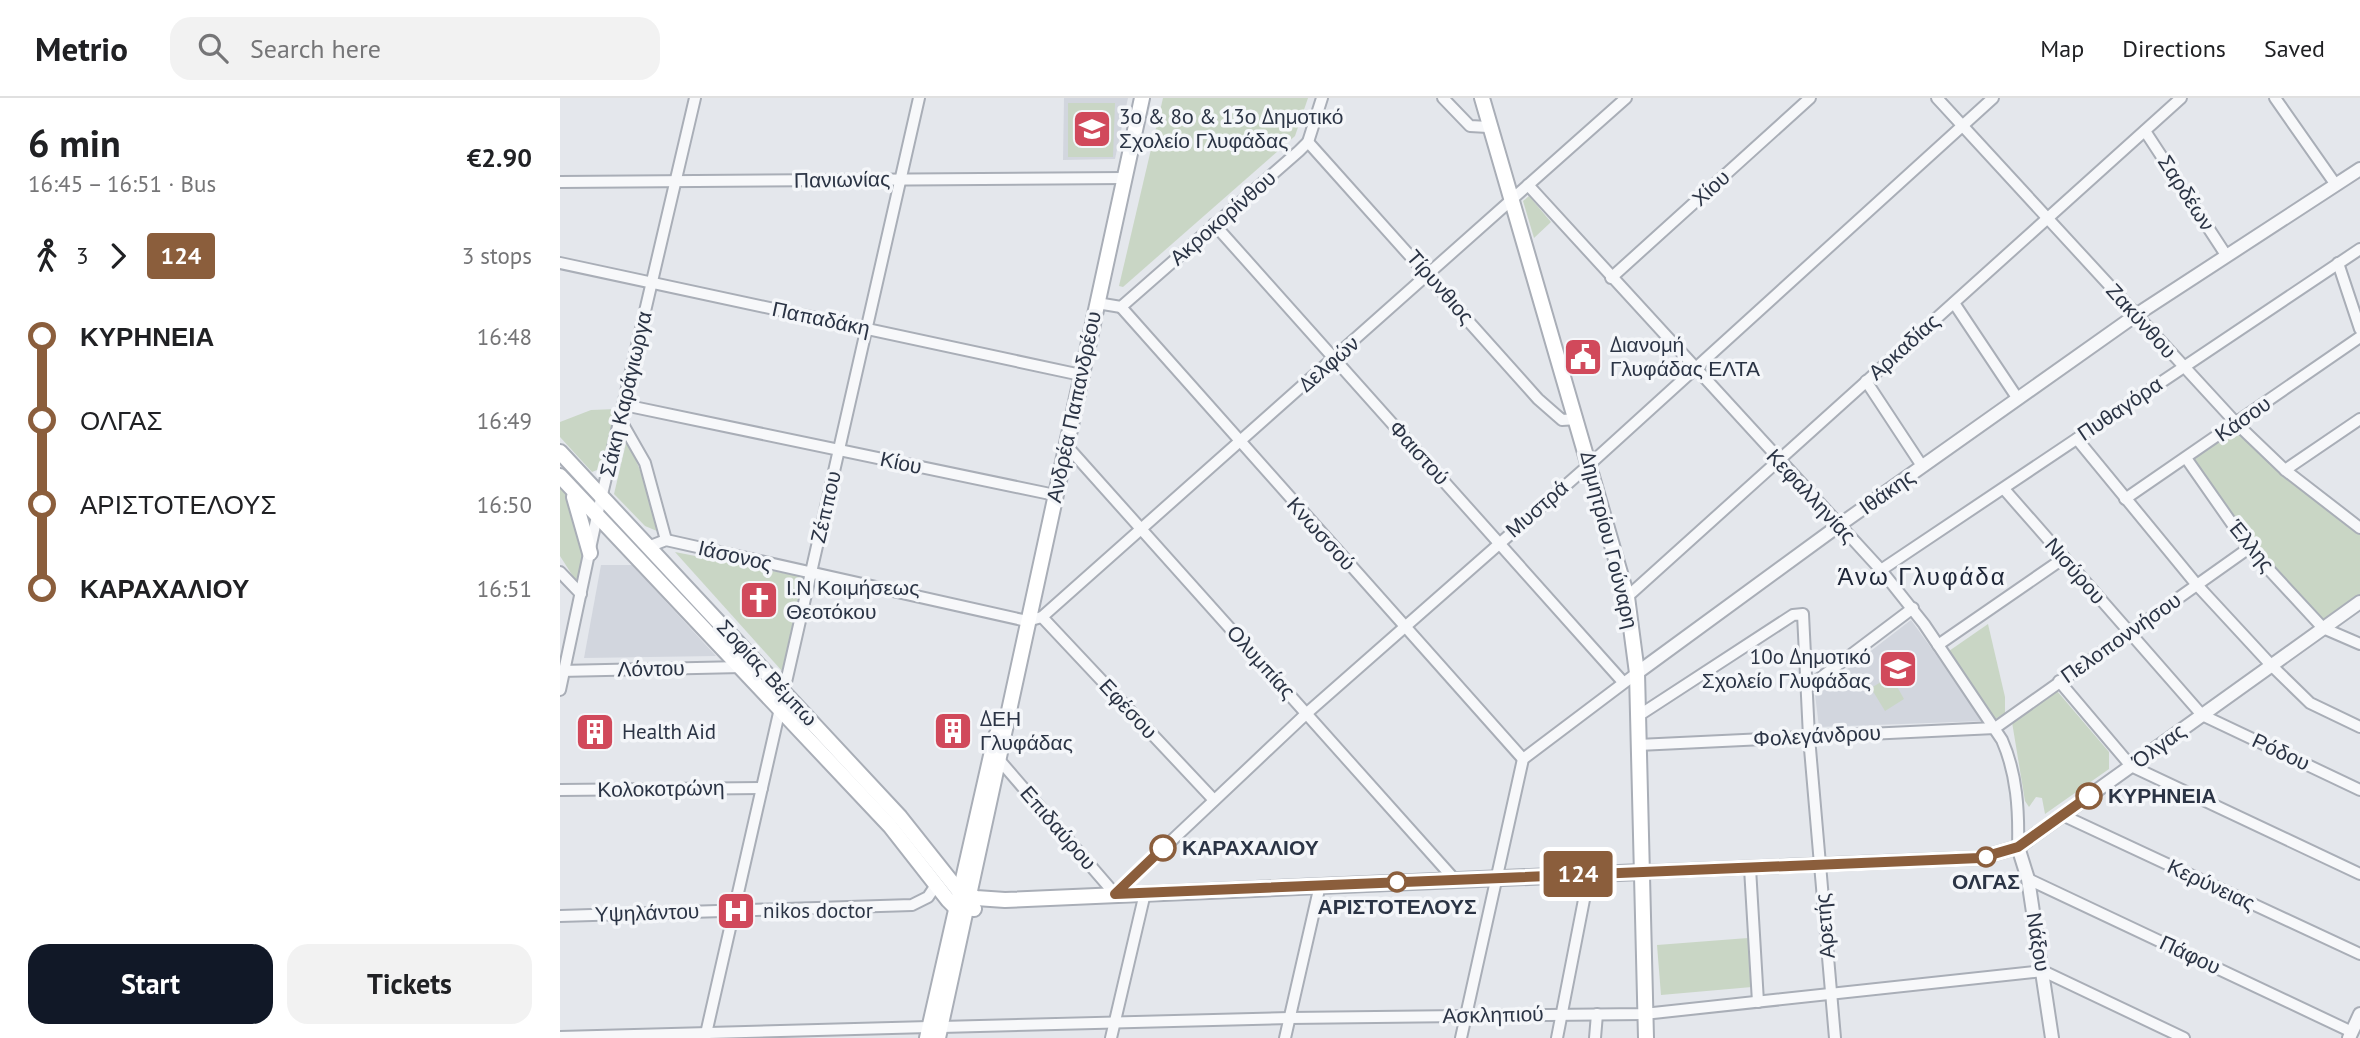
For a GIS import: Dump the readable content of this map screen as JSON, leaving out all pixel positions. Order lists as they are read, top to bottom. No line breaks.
{"streets":{"main road":["Ανδρέα Παπανδρέου","Δημητρίου Γούναρη","Σοφίας Βέμπω","Όλγας"],"street":["Πανιωνίας","Χίου","Σαρδέων","Ακροκορίνθου","Τίρυνθιος","Παπαδάκη","Ζακύνθου","Αρκαδίας","Δελφών","Σάκη Καράγιωργα","Πυθαγόρα","Κάσου","Φαιστού","Κίου","Ιθάκης","Κεφαλληνίας","Ζέππου","Μυστρά","Κνωσσού","Έλλης","Ιάσονος","Νισύρου","Πελοποννήσου","Ολυμπίας","Λόντου","Εφέσου","Φολεγάνδρου","Ρόδου","Κολοκοτρώνη","Επιδαύρου","Κερύνειας","Υψηλάντου","Αρετής","Νάξου","Πάφου","Ασκληπιού"]},"crossings":[["Πανιωνίας","Σάκη Καράγιωργα"],["Πανιωνίας","Ανδρέα Παπανδρέου"],["Πανιωνίας","Ζέππου"],["Χίου","Κεφαλληνίας"],["Σαρδέων","Αρκαδίας"],["Σαρδέων","Ιθάκης"],["Ακροκορίνθου","Τίρυνθιος"],["Ακροκορίνθου","Φαιστού"],["Ακροκορίνθου","Κνωσσού"],["Τίρυνθιος","Δελφών"],["Τίρυνθιος","Δημητρίου Γούναρη"],["Παπαδάκη","Σάκη Καράγιωργα"],["Παπαδάκη","Ανδρέα Παπανδρέου"],["Παπαδάκη","Ζέππου"],["Ζακύνθου","Αρκαδίας"],["Ζακύνθου","Πυθαγόρα"],["Ζακύνθου","Κάσου"],["Ζακύνθου","Ιθάκης"],["Ζακύνθου","Μυστρά"],["Αρκαδίας","Κεφαλληνίας"],["Αρκαδίας","Δημητρίου Γούναρη"],["Δελφών","Ανδρέα Παπανδρέου"],["Δελφών","Φαιστού"],["Δελφών","Κεφαλληνίας"],["Δελφών","Κνωσσού"],["Δελφών","Δημητρίου Γούναρη"],["Δελφών","Ιάσονος"],["Δελφών","Ολυμπίας"],["Δελφών","Εφέσου"],["Σάκη Καράγιωργα","Κίου"],["Σάκη Καράγιωργα","Λόντου"],["Σάκη Καράγιωργα","Σοφίας Βέμπω"],["Ανδρέα Παπανδρέου","Κίου"],["Ανδρέα Παπανδρέου","Ιάσονος"],["Ανδρέα Παπανδρέου","Ολυμπίας"],["Ανδρέα Παπανδρέου","Σοφίας Βέμπω"],["Ανδρέα Παπανδρέου","Όλγας"],["Ανδρέα Παπανδρέου","Επιδαύρου"],["Ανδρέα Παπανδρέου","Ασκληπιού"],["Πυθαγόρα","Κεφαλληνίας"],["Πυθαγόρα","Νισύρου"],["Κάσου","Έλλης"],["Φαιστού","Ιθάκης"],["Φαιστού","Μυστρά"],["Κίου","Ζέππου"],["Ιθάκης","Κεφαλληνίας"],["Ιθάκης","Κνωσσού"],["Ιθάκης","Δημητρίου Γούναρη"],["Κεφαλληνίας","Μυστρά"],["Κεφαλληνίας","Πελοποννήσου"],["Κεφαλληνίας","Φολεγάνδρου"],["Κεφαλληνίας","Όλγας"],["Κεφαλληνίας","Νάξου"],["Ζέππου","Ιάσονος"],["Ζέππου","Σοφίας Βέμπω"],["Ζέππου","Κολοκοτρώνη"],["Ζέππου","Υψηλάντου"],["Ζέππου","Ασκληπιού"],["Μυστρά","Κνωσσού"],["Μυστρά","Δημητρίου Γούναρη"],["Μυστρά","Ολυμπίας"],["Μυστρά","Εφέσου"],["Μυστρά","Όλγας"],["Μυστρά","Επιδαύρου"],["Δημητρίου Γούναρη","Φολεγάνδρου"],["Δημητρίου Γούναρη","Όλγας"],["Δημητρίου Γούναρη","Αρετής"],["Δημητρίου Γούναρη","Ασκληπιού"],["Έλλης","Πελοποννήσου"],["Έλλης","Όλγας"],["Νισύρου","Πελοποννήσου"],["Νισύρου","Όλγας"],["Νισύρου","Ρόδου"],["Πελοποννήσου","Φολεγάνδρου"],["Ολυμπίας","Όλγας"],["Λόντου","Σοφίας Βέμπω"],["Σοφίας Βέμπω","Όλγας"],["Σοφίας Βέμπω","Υψηλάντου"],["Φολεγάνδρου","Αρετής"],["Όλγας","Ρόδου"],["Όλγας","Επιδαύρου"],["Όλγας","Κερύνειας"],["Όλγας","Αρετής"],["Όλγας","Νάξου"],["Αρετής","Ασκληπιού"],["Νάξου","Πάφου"],["Νάξου","Ασκληπιού"]],"districts":["Άνω Γλυφάδα"],"places":{"school or university":["3ο & 8ο & 13ο Δημοτικό Σχολείο Γλυφάδας","10o Δημοτικό Σχολείο Γλυφάδας"],"public building":["Διανομή Γλυφάδας ΕΛΤΑ"],"church":["Ι.Ν Κοιμήσεως Θεοτόκου"],"building":["ΔΕΗ Γλυφάδας","Health Aid"],"other":["ΚΥΡΗΝΕΙΑ","ΚΑΡΑΧΑΛΙΟΥ","ΟΛΓΑΣ","ΑΡΙΣΤΟΤΕΛΟΥΣ"],"hospital":["nikos doctor"]},"lines":["bus line 124"],"page":{"header":"Metrio","search":"Search here","nav":["Map","Directions","Saved"],"heading":["6 min","16:45 – 16:51 · Bus","€2.90"],"on_map":"124","legs":["3","124","3 stops"],"list":[{"name":"ΚΥΡΗΝΕΙΑ","value":"16:48"},{"name":"ΟΛΓΑΣ","value":"16:49"},{"name":"ΑΡΙΣΤΟΤΕΛΟΥΣ","value":"16:50"},{"name":"ΚΑΡΑΧΑΛΙΟΥ","value":"16:51"}],"buttons":["Start","Tickets"]}}
